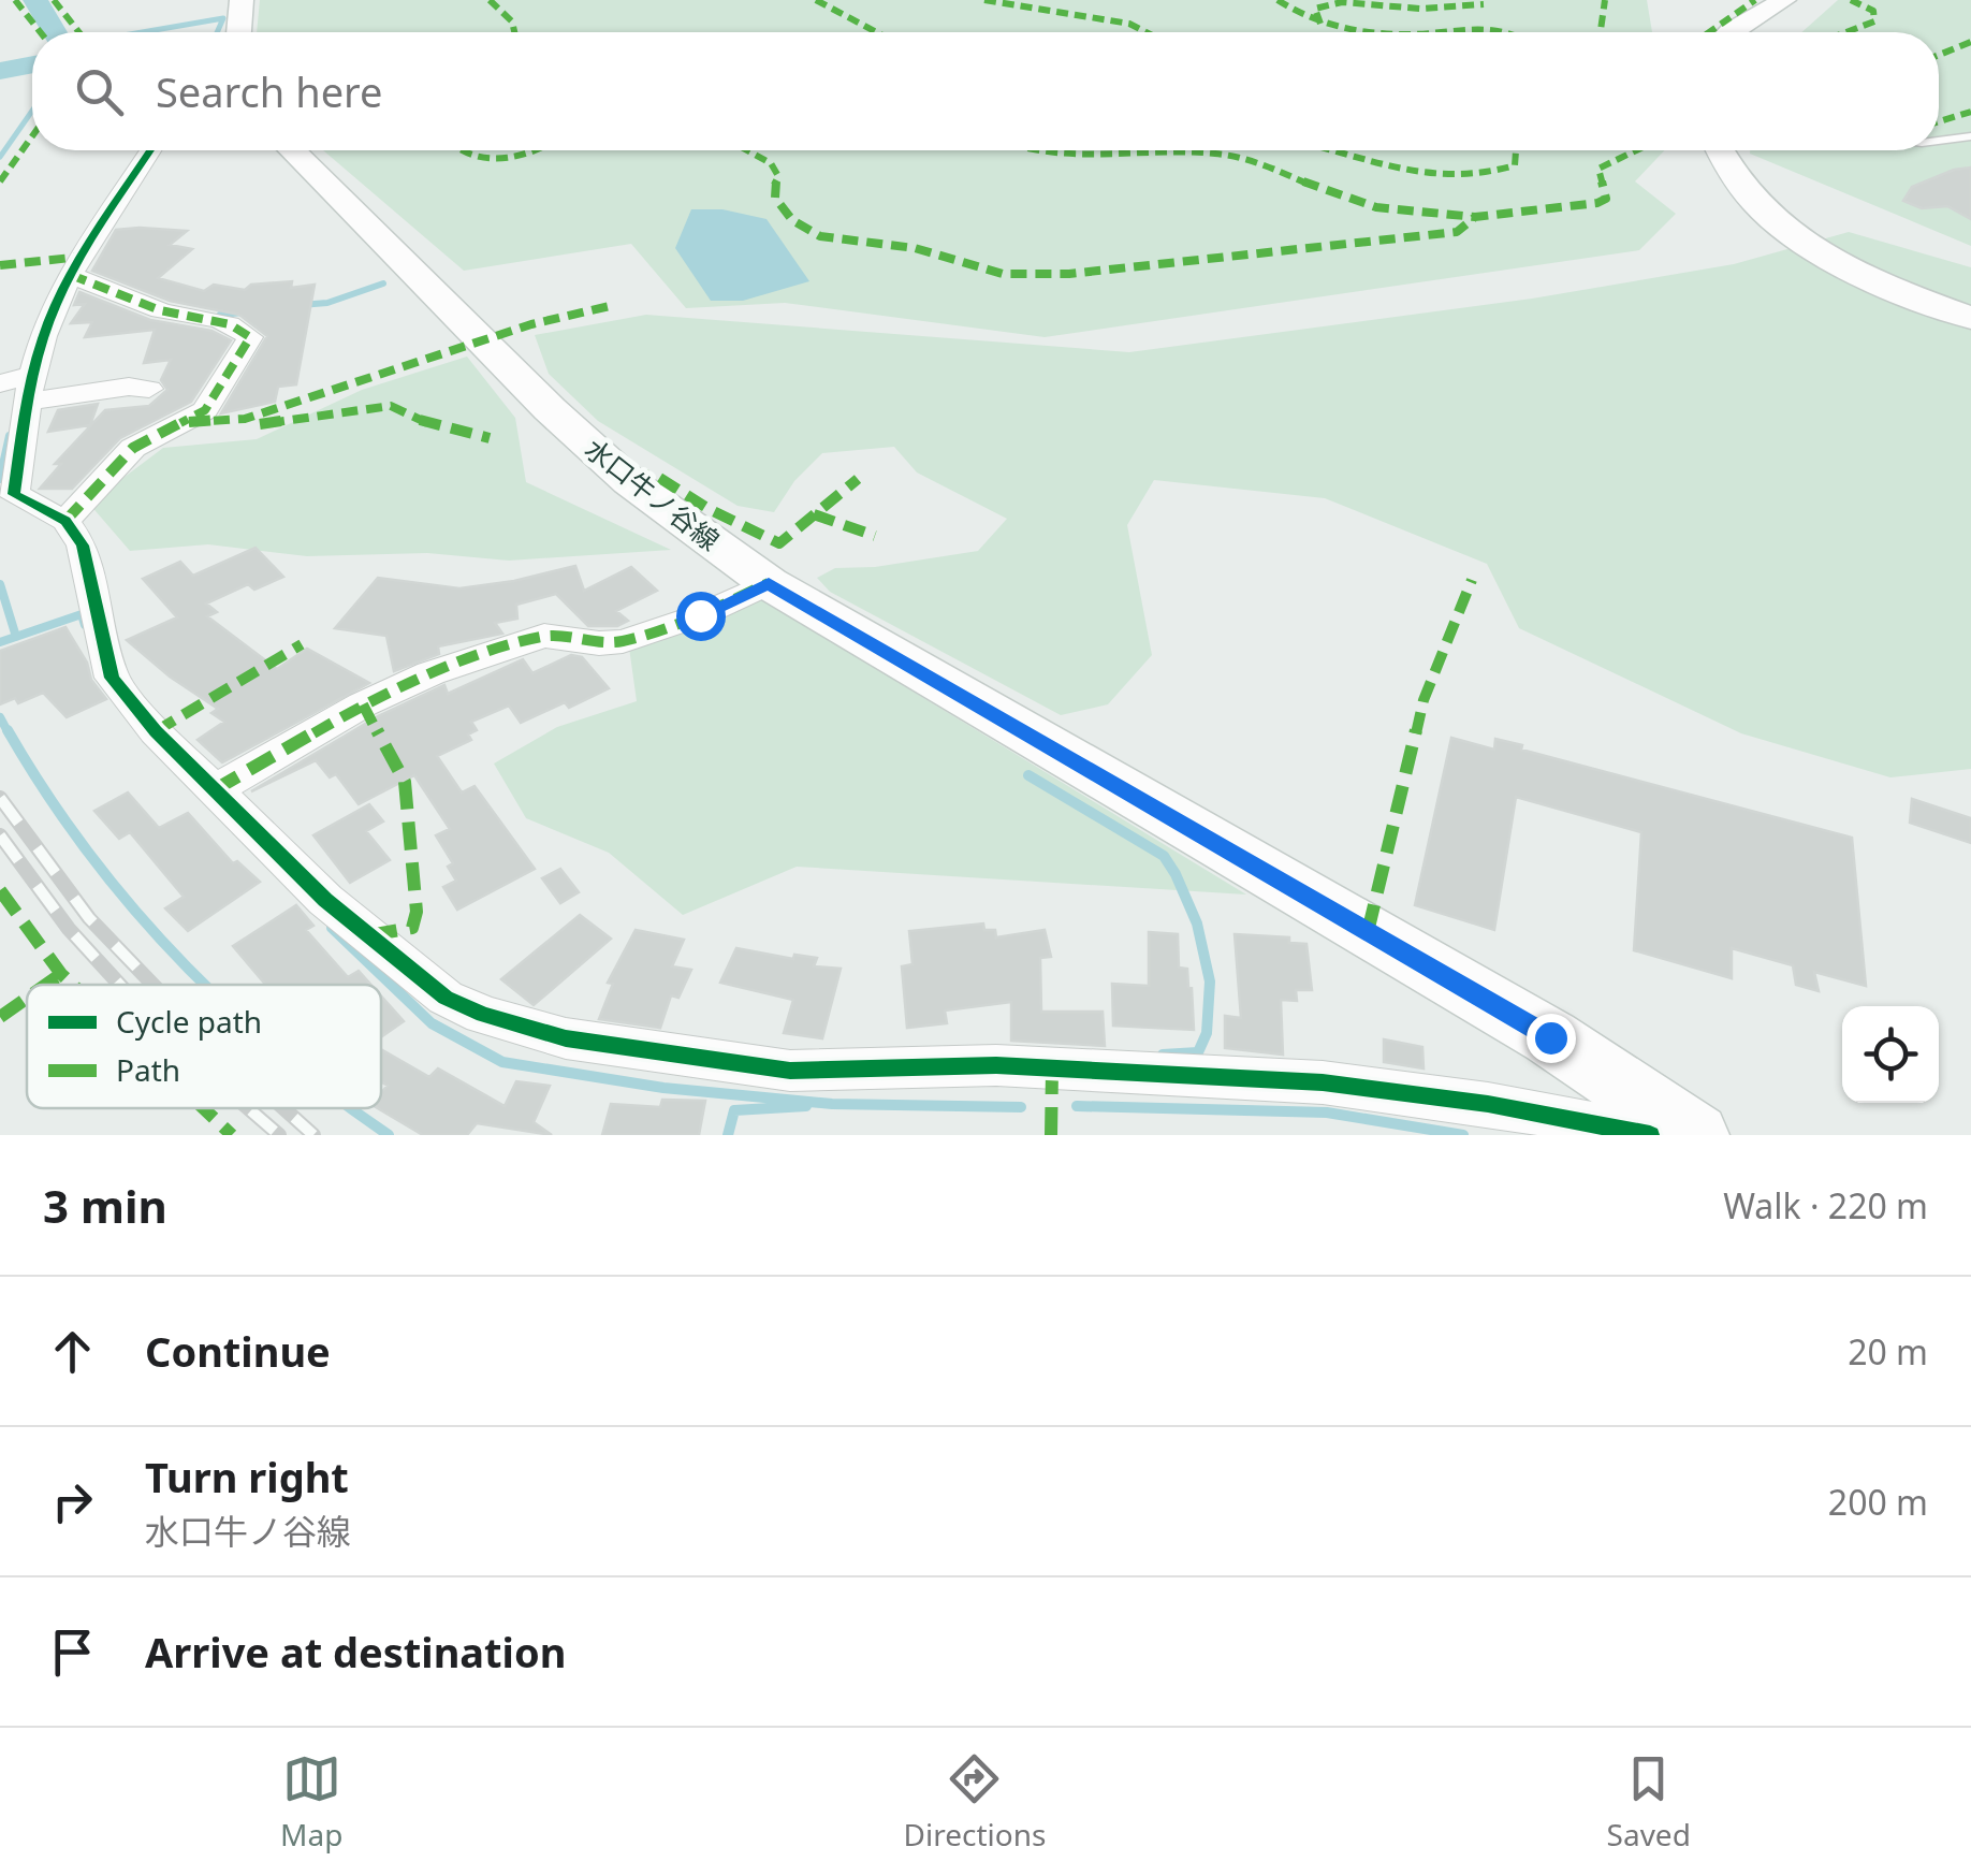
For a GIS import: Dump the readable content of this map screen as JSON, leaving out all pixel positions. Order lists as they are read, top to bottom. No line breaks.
{"streets":{"main road":["水口牛ノ谷線"]},"legend":["Cycle path","Path"],"page":{"search":"Search here","heading":["3 min","Walk · 220 m"],"list":[["Continue","20 m"],["Turn right","水口牛ノ谷線","200 m"],"Arrive at destination"],"nav":["Map","Directions","Saved"]}}
